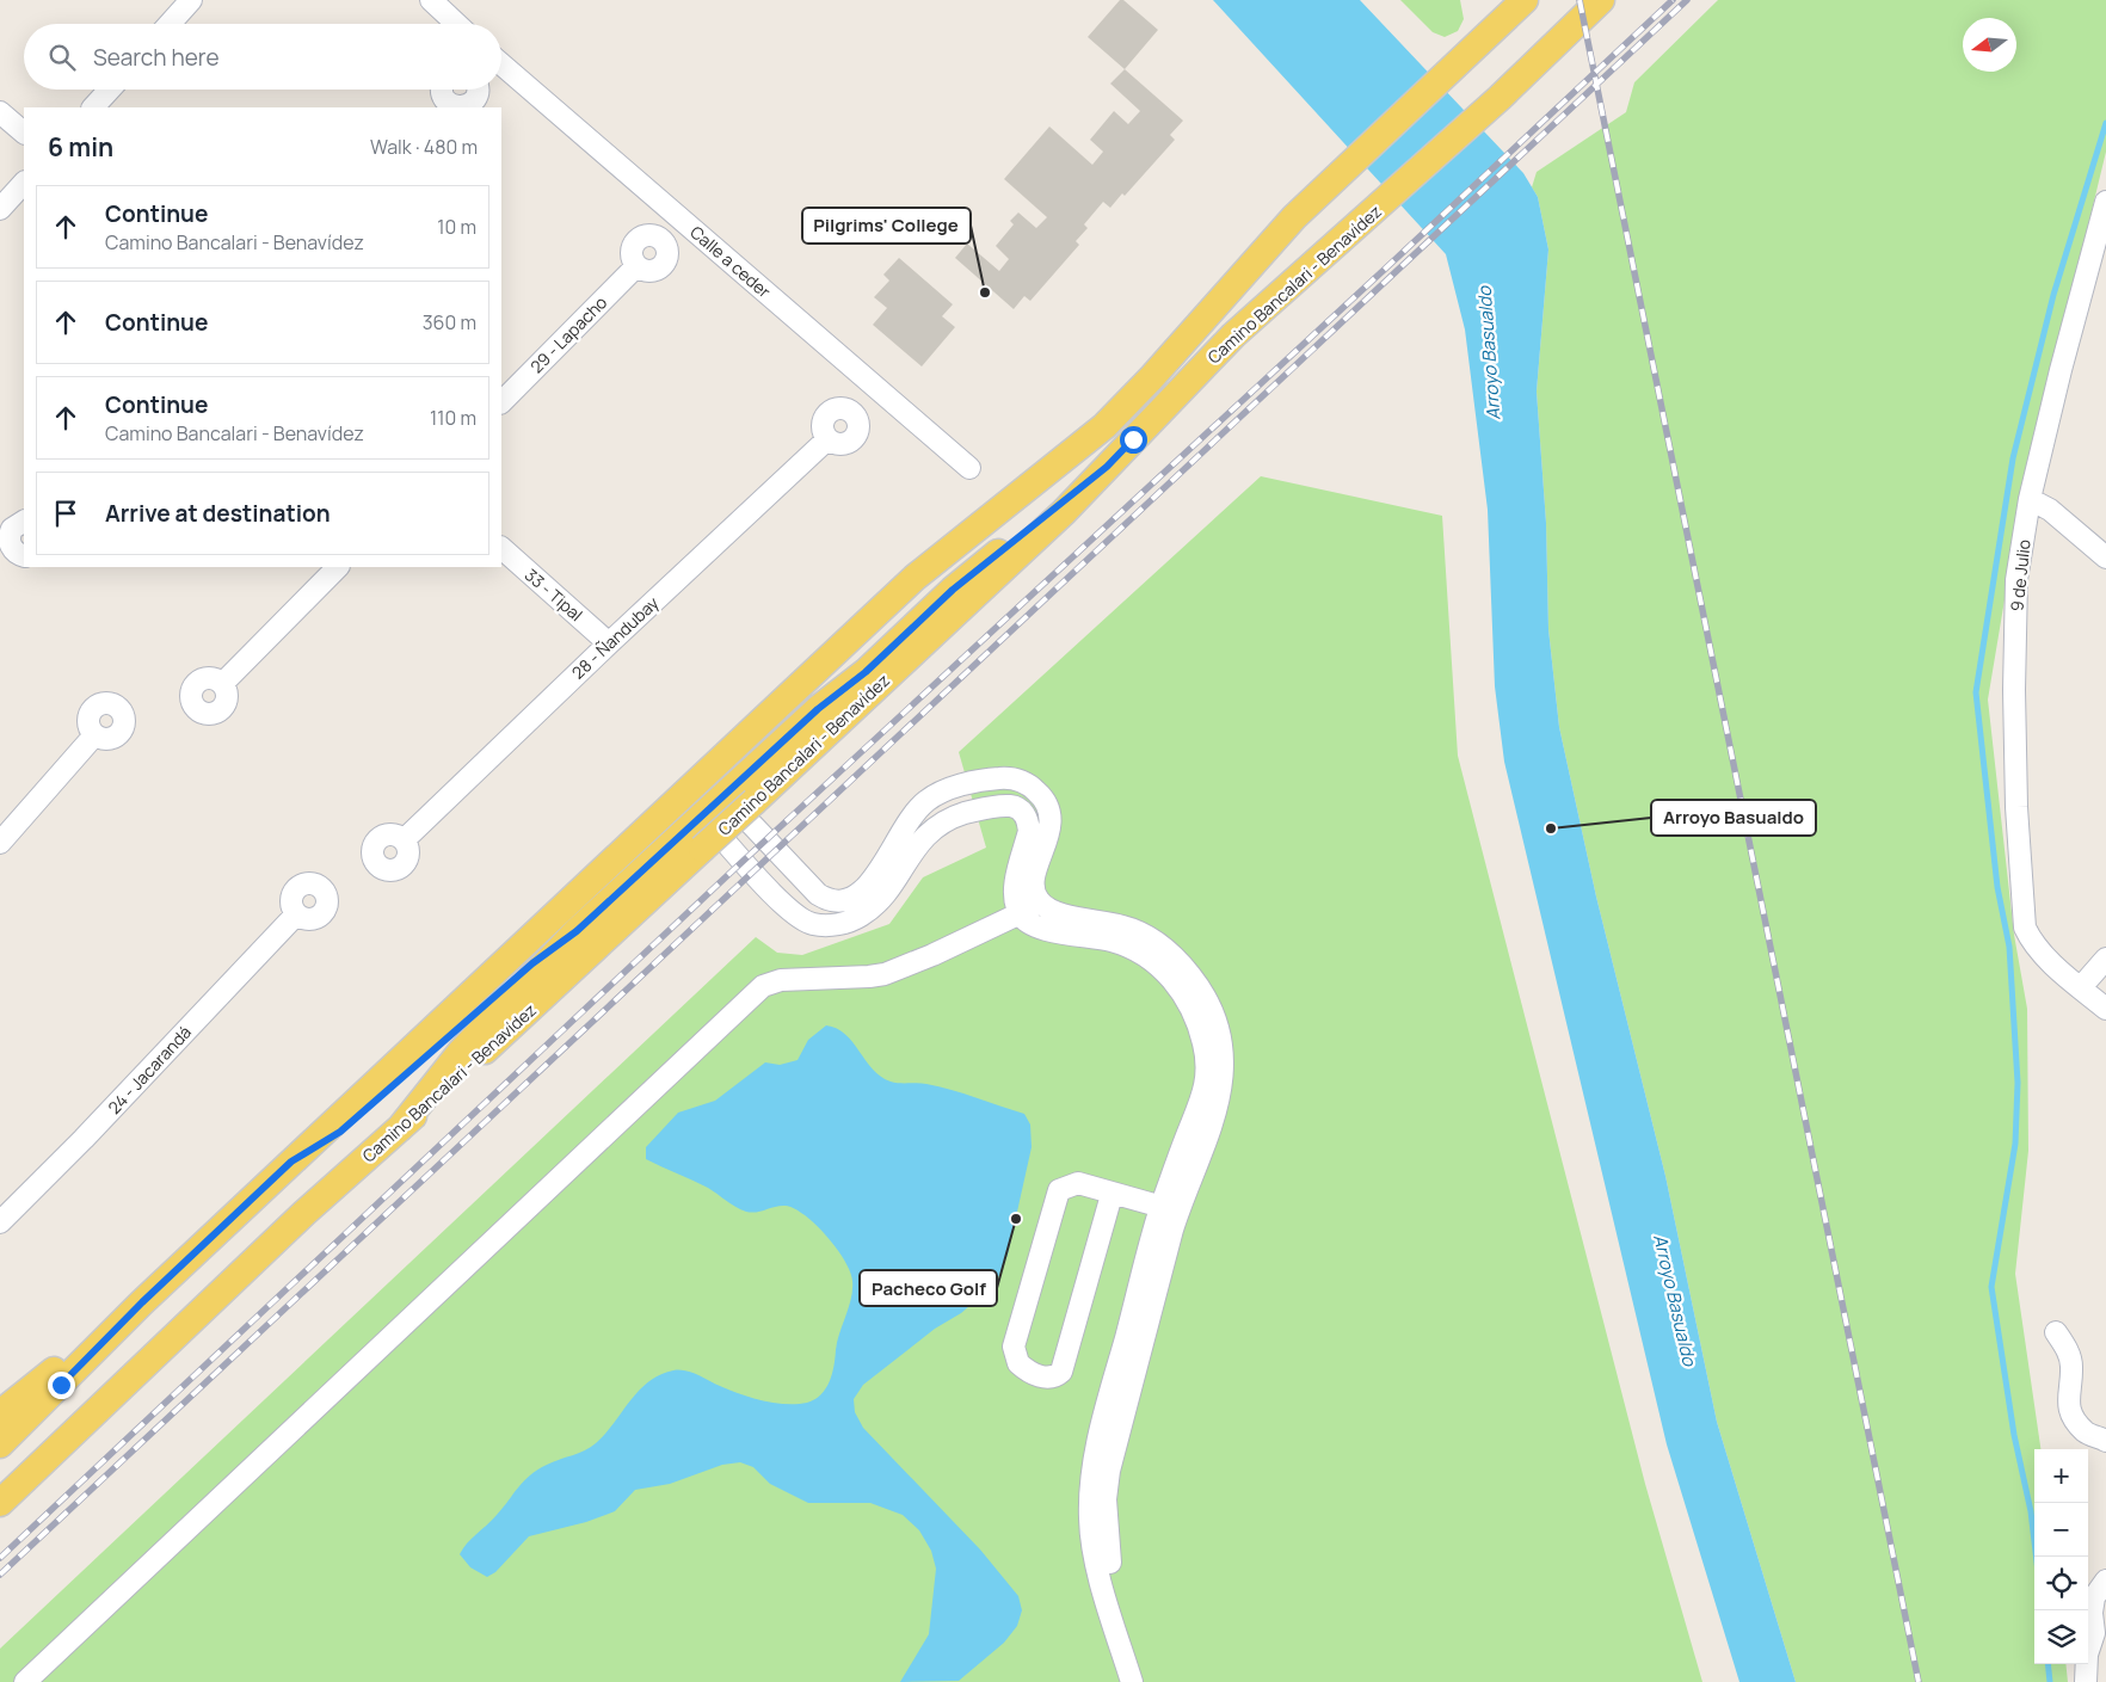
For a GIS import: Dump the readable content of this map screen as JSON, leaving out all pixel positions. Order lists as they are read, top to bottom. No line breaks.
{"streets":{"main road":["Camino Bancalari - Benavídez"],"street":["Calle a ceder","29 - Lapacho","9 de Julio","33 - Tipal","28 - Ñandubay","24 - Jacarandá"]},"crossings":[["33 - Tipal","28 - Ñandubay"]],"water":["Arroyo Basualdo"],"places":["Pilgrims' College","Arroyo Basualdo","Pacheco Golf"],"north":"left","page":{"search":"Search here","heading":["6 min","Walk · 480 m"],"list":[["Continue","Camino Bancalari - Benavídez","10 m"],["Continue","360 m"],["Continue","Camino Bancalari - Benavídez","110 m"],"Arrive at destination"],"map_buttons":["+","−"]}}
